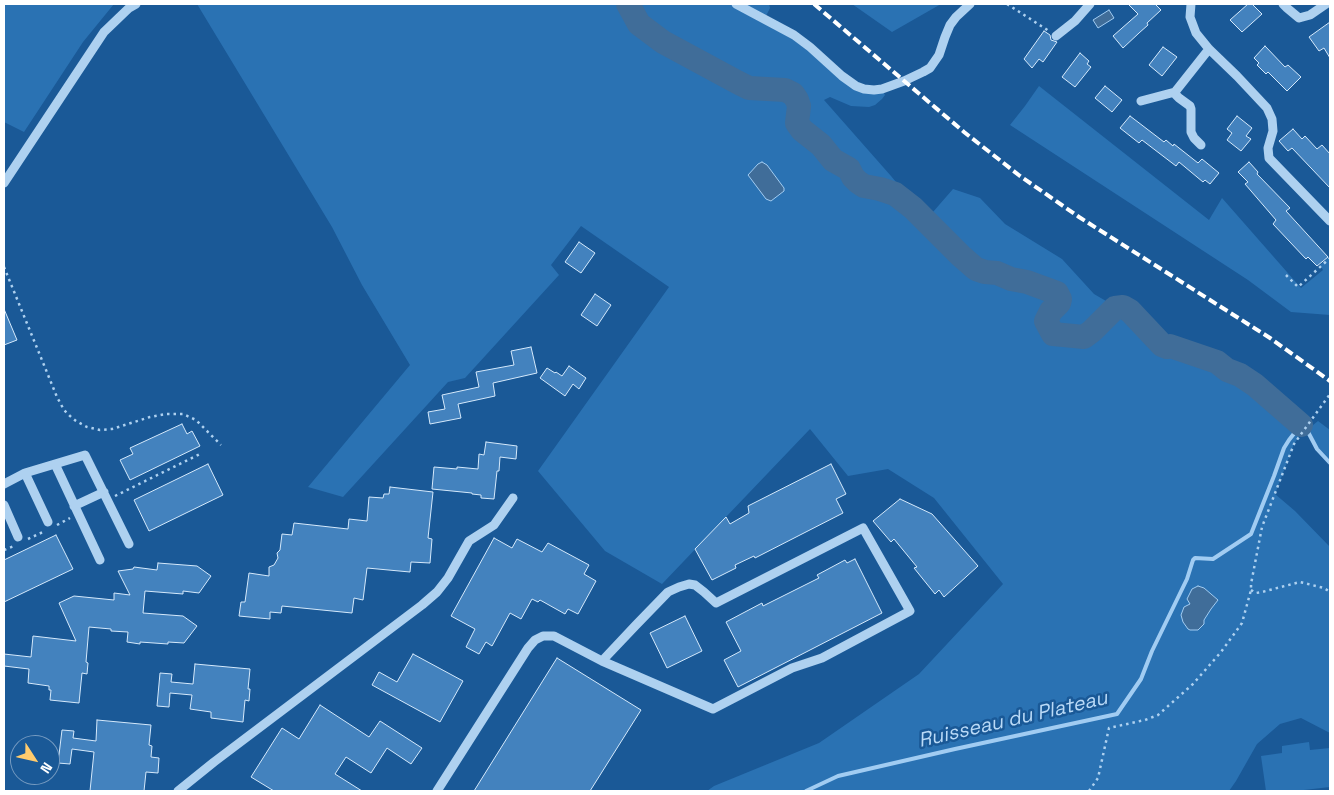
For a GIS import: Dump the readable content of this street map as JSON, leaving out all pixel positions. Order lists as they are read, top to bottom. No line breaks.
{"water":["Ruisseau du Plateau"],"north":"bottom right"}
